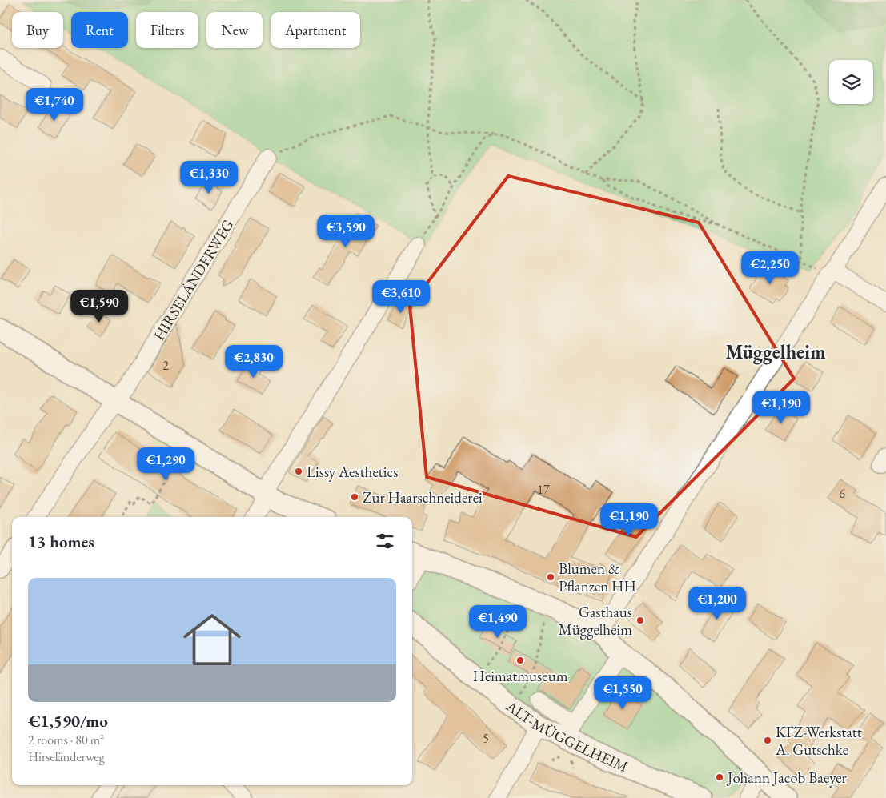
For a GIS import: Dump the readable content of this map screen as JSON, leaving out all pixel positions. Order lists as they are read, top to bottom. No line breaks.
{"streets":{"main road":["ALT-MÜGGELHEIM"],"street":["HIRSELÄNDERWEG"]},"districts":["Müggelheim"],"places":["Lissy Aesthetics","Zur Haarschneiderei","Blumen & Pflanzen HH","Gasthaus Müggelheim","Heimatmuseum","KFZ-Werkstatt A. Gutschke","Johann Jacob Baeyer"],"house_numbers":["2","17","6","5"],"page":{"chip":["Buy","Rent","Filters","New","Apartment"],"price":["€1,740","€1,330","€3,590","€2,250","€3,610","€1,590","€2,830","€1,190","€1,290","€1,190","€1,200","€1,490","€1,550"],"heading":"13 homes","list":[{"name":"€1,590/mo","note":"2 rooms · 80 m² · Hirseländerweg"}]}}
